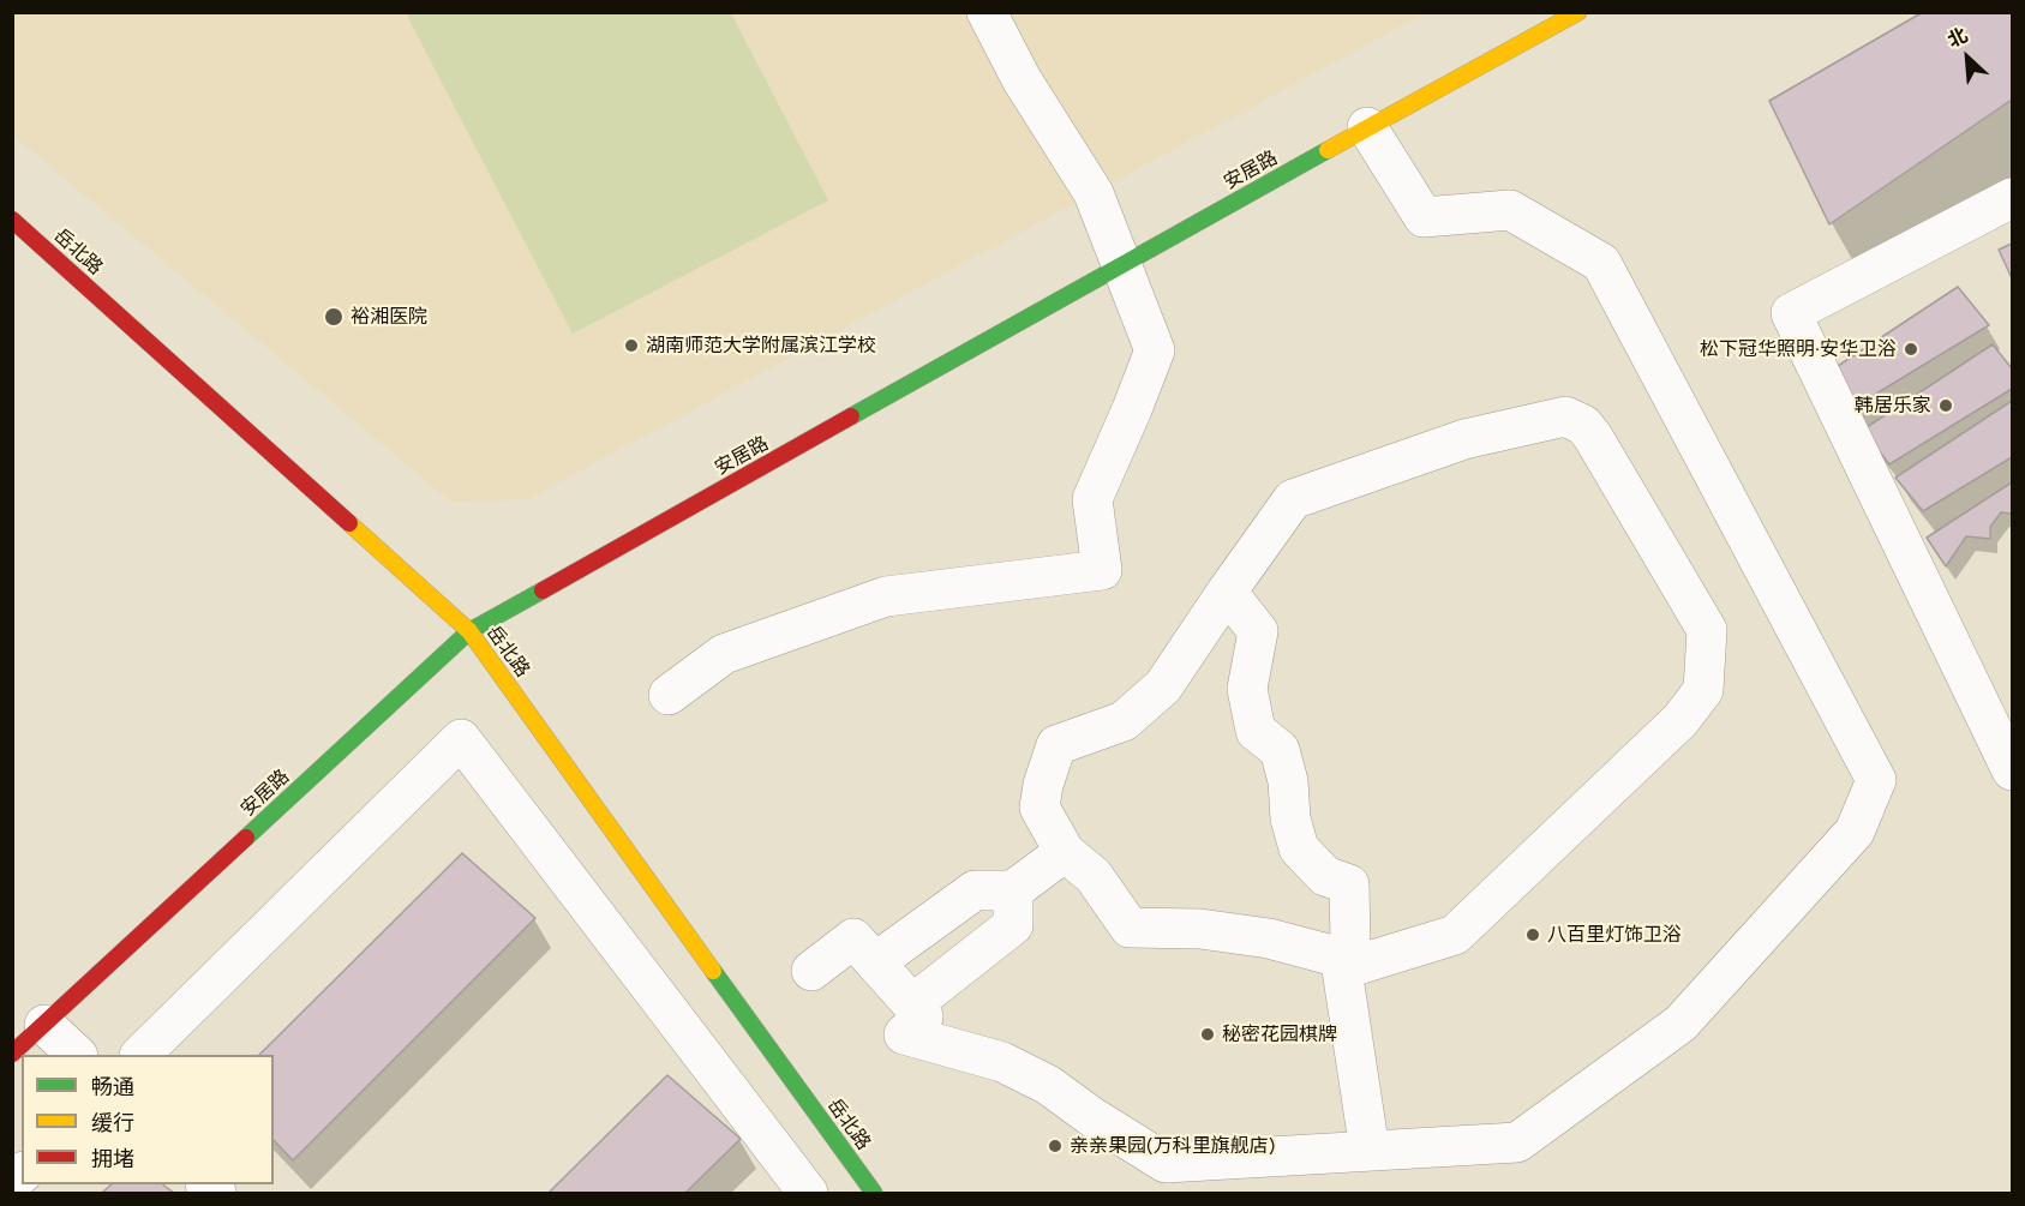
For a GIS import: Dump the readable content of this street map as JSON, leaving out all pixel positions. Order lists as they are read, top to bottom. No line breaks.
{"streets":{"main road":["安居路","岳北路"]},"crossings":[["安居路","岳北路"]],"places":["裕湘医院","湖南师范大学附属滨江学校","松下冠华照明·安华卫浴","韩居乐家","八百里灯饰卫浴","秘密花园棋牌","亲亲果园(万科里旗舰店)"],"legend":["畅通","缓行","拥堵"],"north":"top left"}
